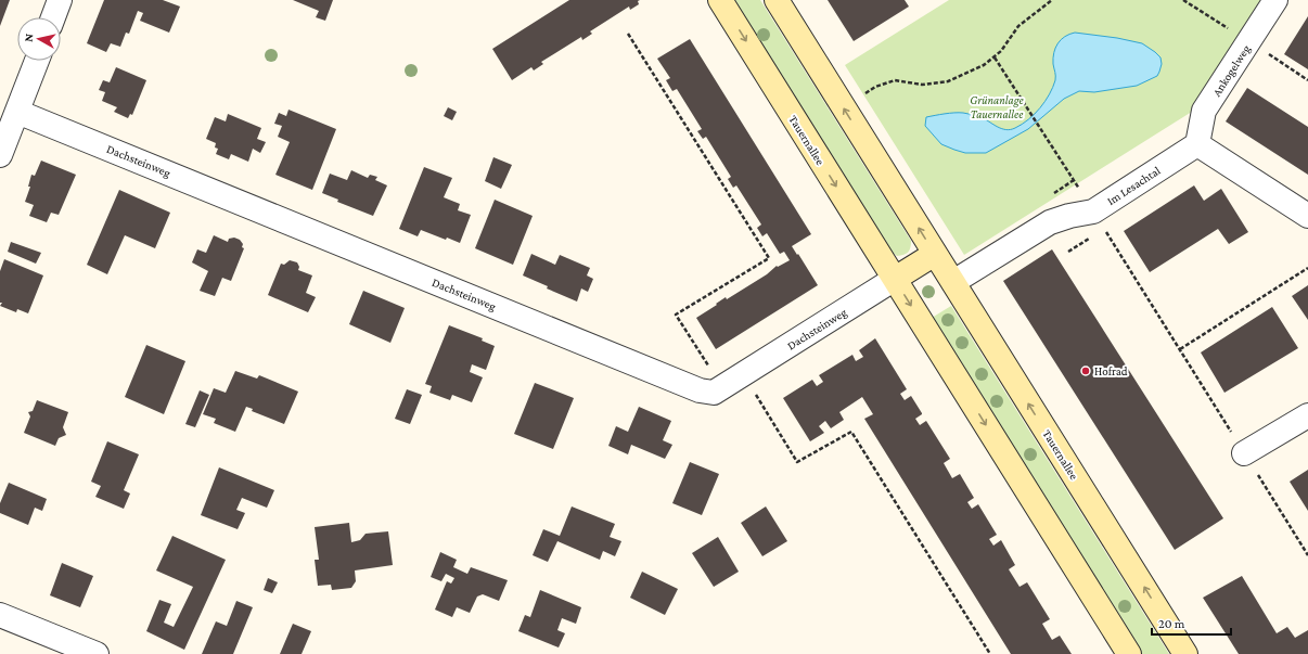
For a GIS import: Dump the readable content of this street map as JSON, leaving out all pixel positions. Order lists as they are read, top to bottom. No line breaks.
{"streets":{"street":["Ankogelweg","Tauernallee","Dachsteinweg","Im Lesachtal"]},"crossings":[["Ankogelweg","Im Lesachtal"],["Tauernallee","Dachsteinweg"],["Tauernallee","Im Lesachtal"]],"parks":["Grünanlage Tauernallee"],"places":["Hofrad"],"scale_bar":"20 m","north":"left"}
